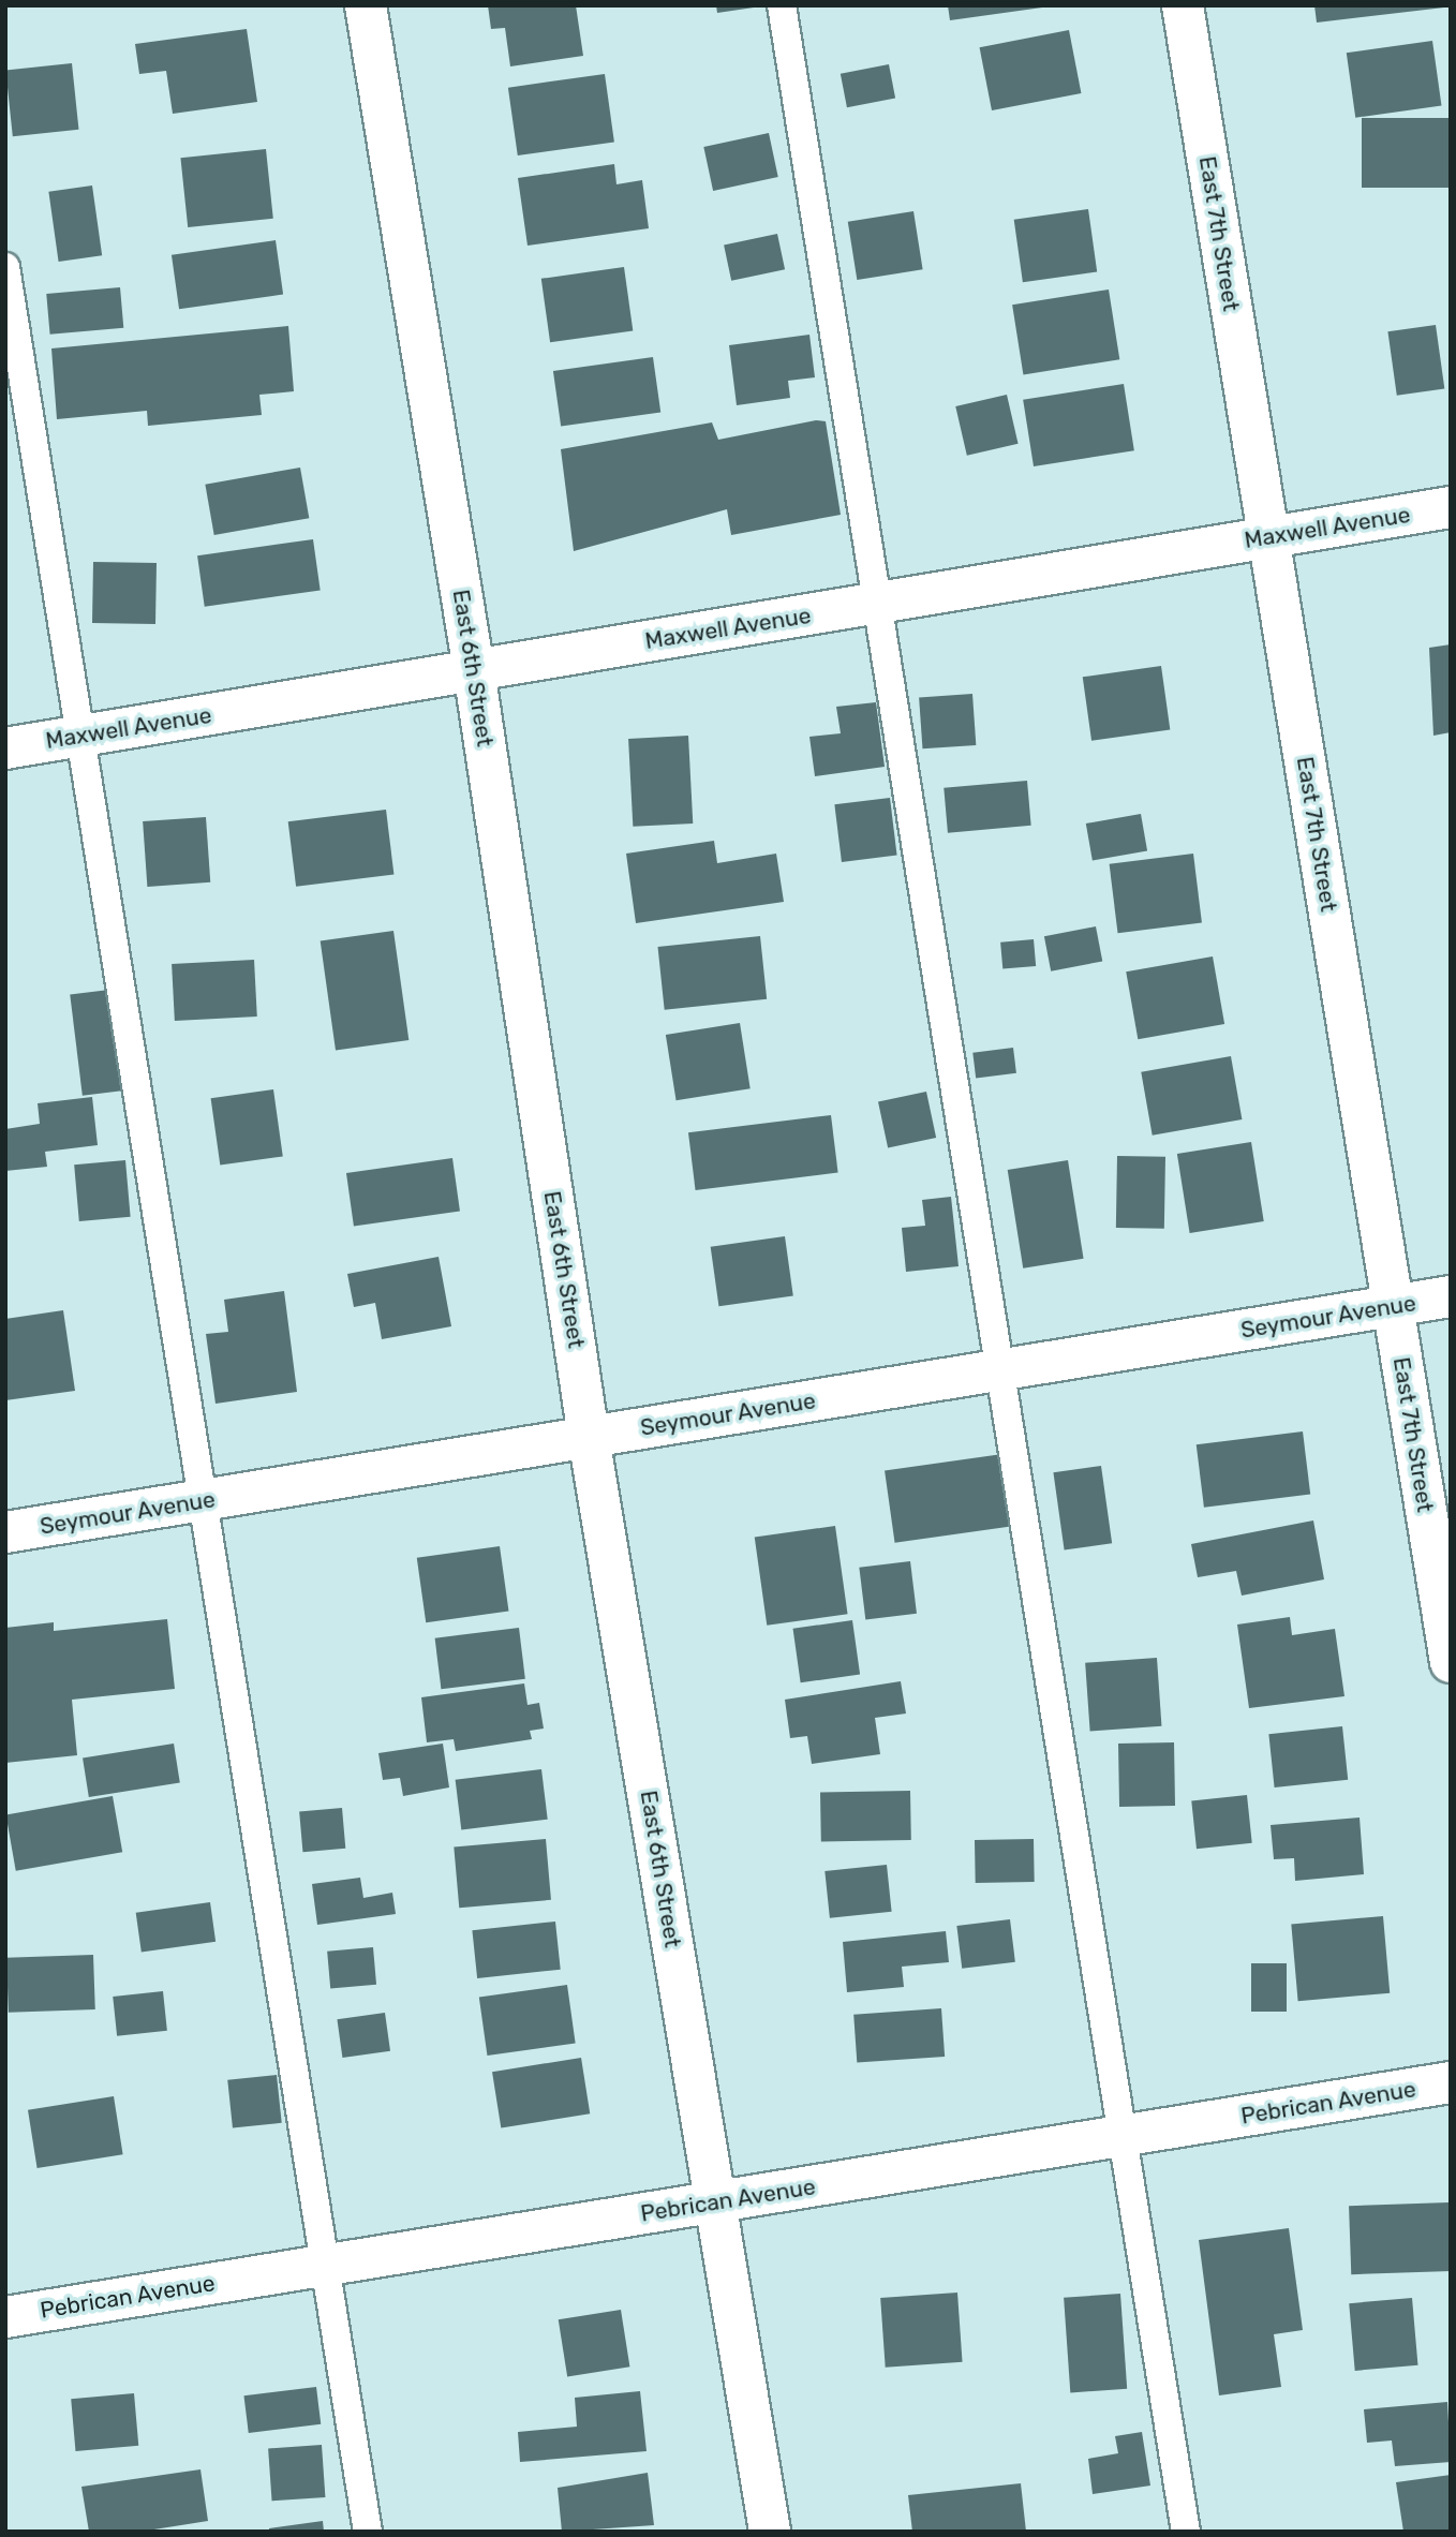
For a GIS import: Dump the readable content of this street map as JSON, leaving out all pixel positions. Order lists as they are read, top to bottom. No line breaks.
{"streets":{"street":["East 7th Street","Maxwell Avenue","East 6th Street","Seymour Avenue","Pebrican Avenue"]},"crossings":[["East 7th Street","Maxwell Avenue"],["East 7th Street","Seymour Avenue"],["Maxwell Avenue","East 6th Street"],["East 6th Street","Seymour Avenue"],["East 6th Street","Pebrican Avenue"]]}
